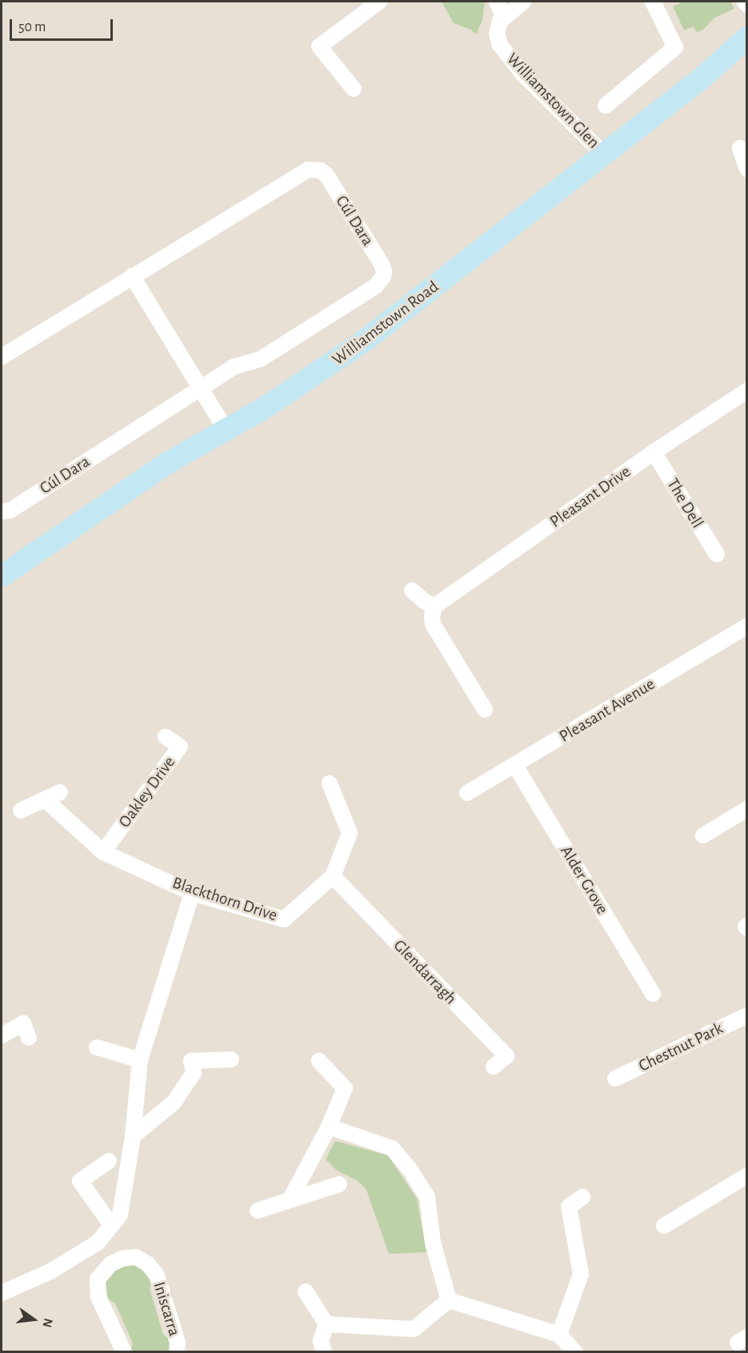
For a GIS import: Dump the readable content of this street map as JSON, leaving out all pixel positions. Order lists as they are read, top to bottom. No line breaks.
{"streets":{"street":["Williamstown Glen","Cúl Dara","Williamstown Road","Pleasant Drive","The Dell","Pleasant Avenue","Oakley Drive","Alder Grove","Blackthorn Drive","Glendarragh","Chestnut Park","Iniscarra"]},"crossings":[["Williamstown Glen","Williamstown Road"],["Pleasant Drive","The Dell"],["Pleasant Avenue","Alder Grove"],["Oakley Drive","Blackthorn Drive"],["Blackthorn Drive","Glendarragh"]],"scale_bar":"50 m","north":"right"}
